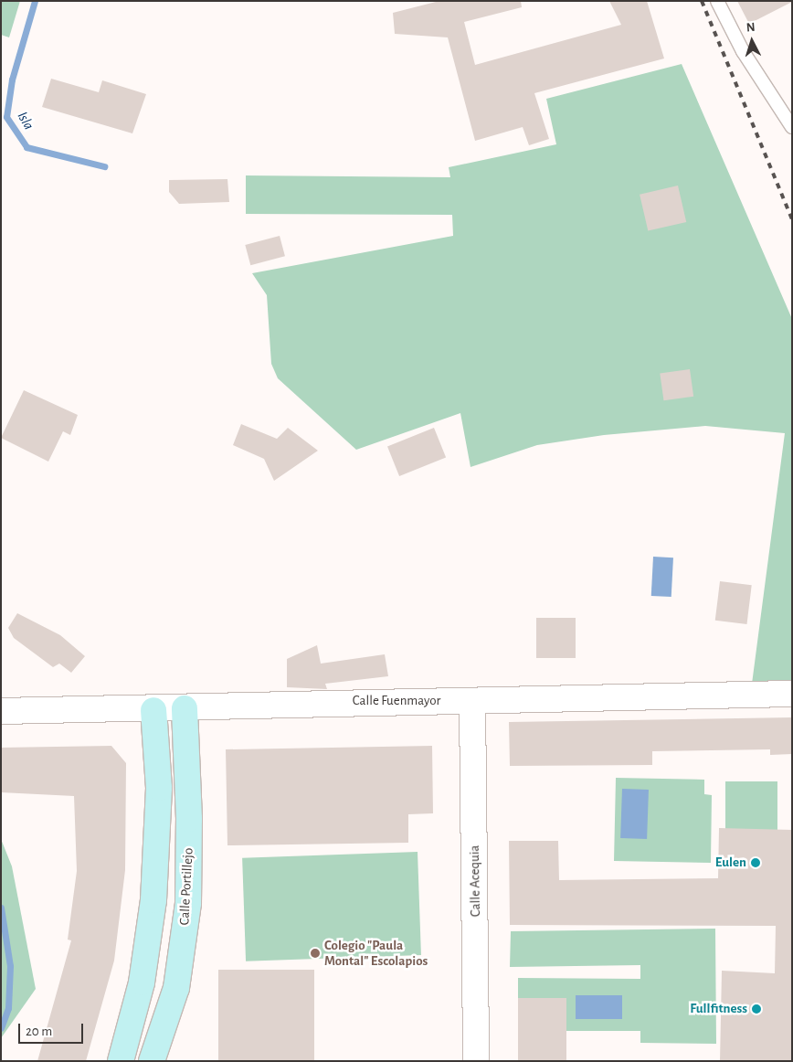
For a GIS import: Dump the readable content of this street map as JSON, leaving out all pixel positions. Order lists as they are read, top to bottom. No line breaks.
{"streets":{"main road":["Calle Portillejo"],"street":["Calle Fuenmayor","Calle Acequia"]},"crossings":[["Calle Fuenmayor","Calle Acequia"],["Calle Fuenmayor","Calle Portillejo"]],"water":["Isla"],"places":["Eulen","Colegio \"Paula Montal\" Escolapios","Fullfitness"],"scale_bar":"20 m","north":"top"}
